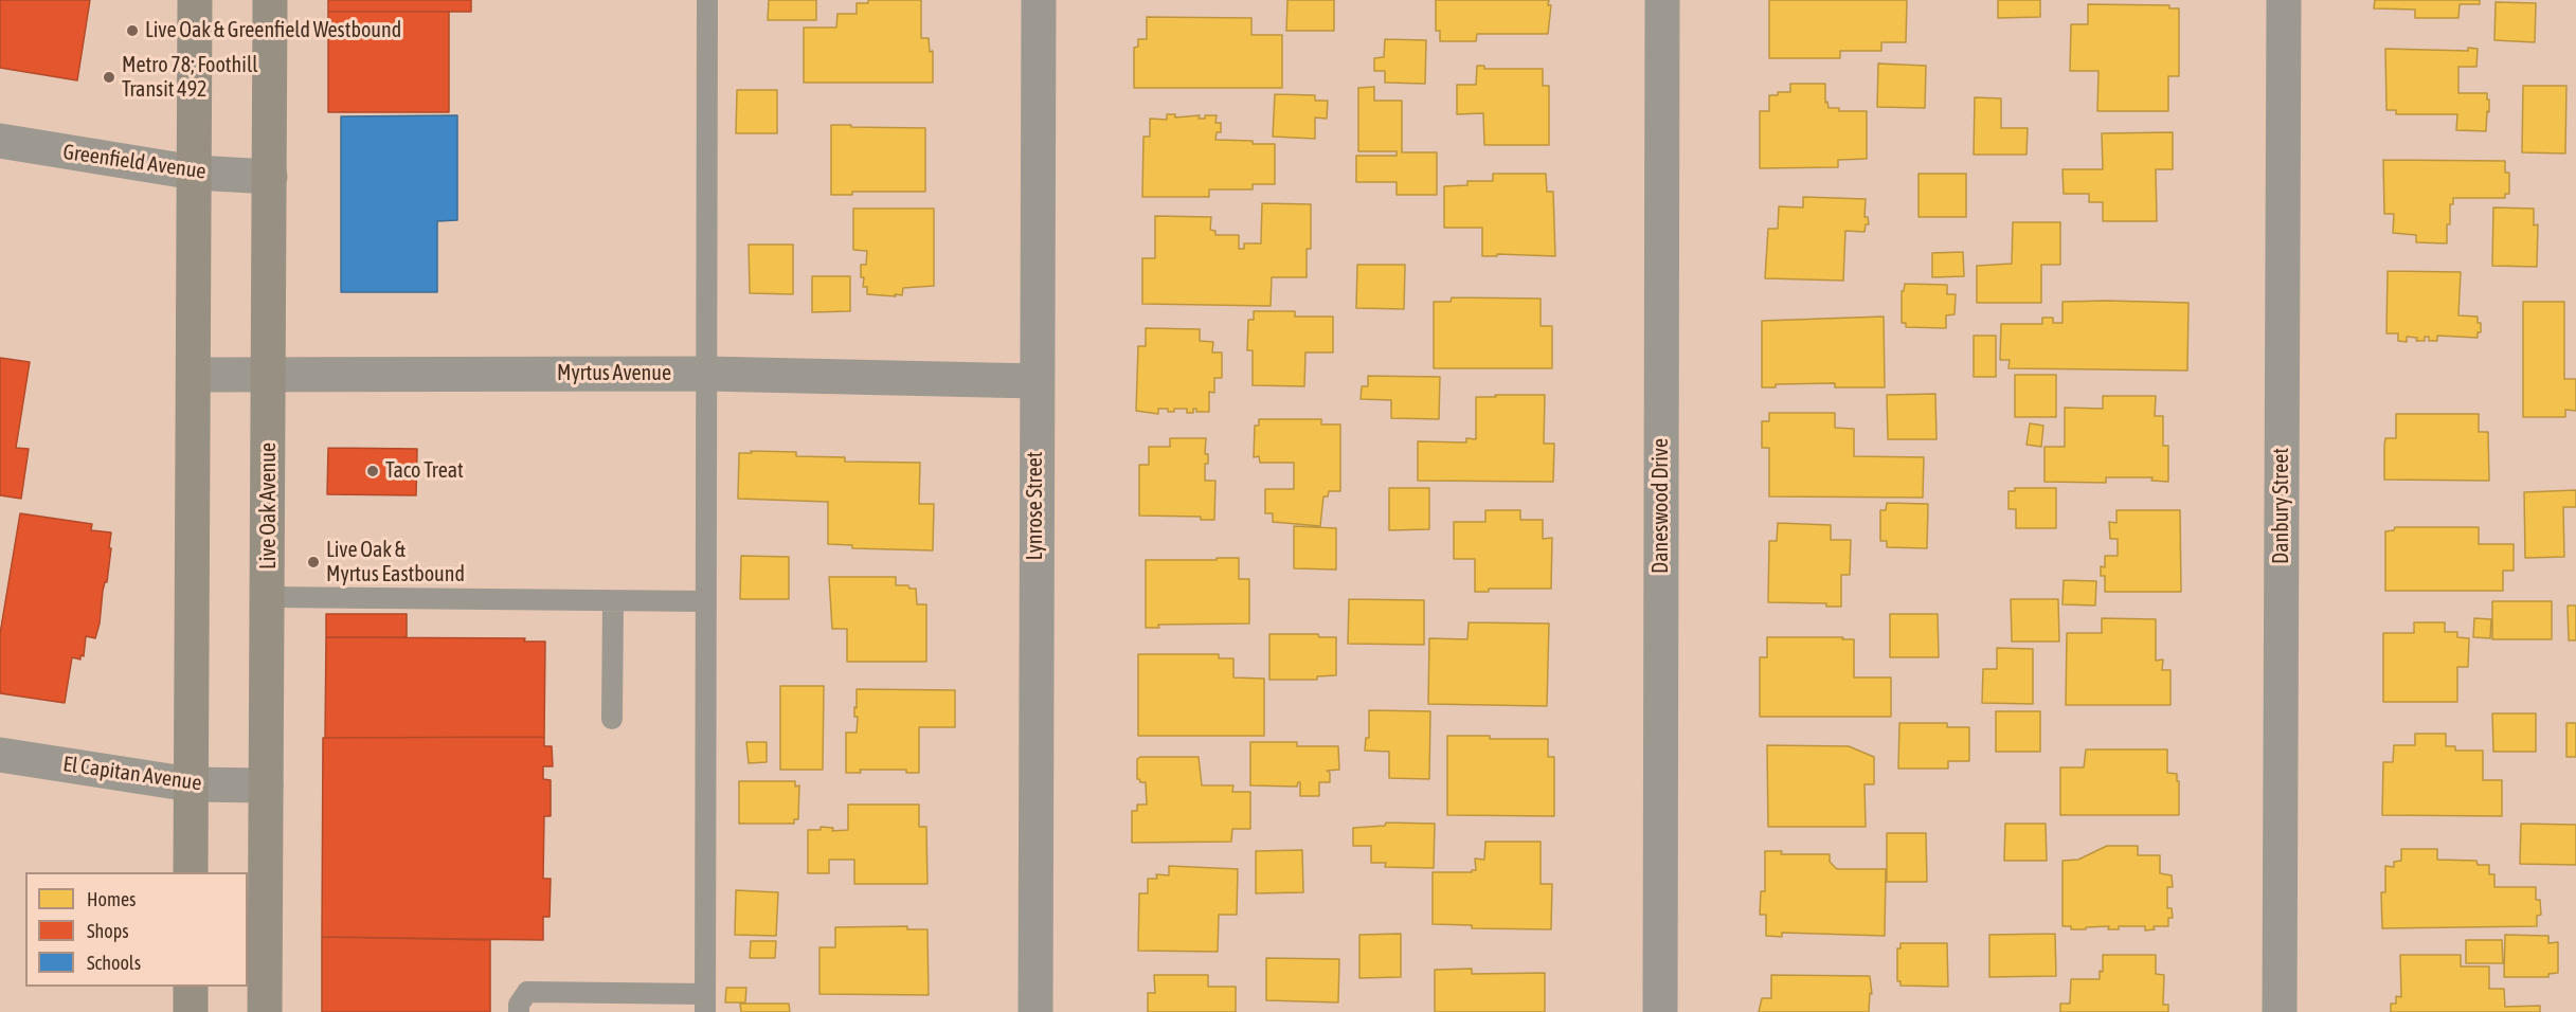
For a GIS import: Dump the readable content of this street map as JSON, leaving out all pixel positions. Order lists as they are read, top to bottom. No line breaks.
{"streets":{"main road":["Live Oak Avenue"],"street":["Greenfield Avenue","Myrtus Avenue","Lynrose Street","Daneswood Drive","Danbury Street","El Capitan Avenue"]},"crossings":[["Greenfield Avenue","Live Oak Avenue"],["Myrtus Avenue","Live Oak Avenue"],["Myrtus Avenue","Lynrose Street"],["Live Oak Avenue","El Capitan Avenue"]],"places":["Live Oak & Greenfield Westbound","Metro 78; Foothill Transit 492","Taco Treat","Live Oak & Myrtus Eastbound"],"legend":["Homes","Shops","Schools"]}
